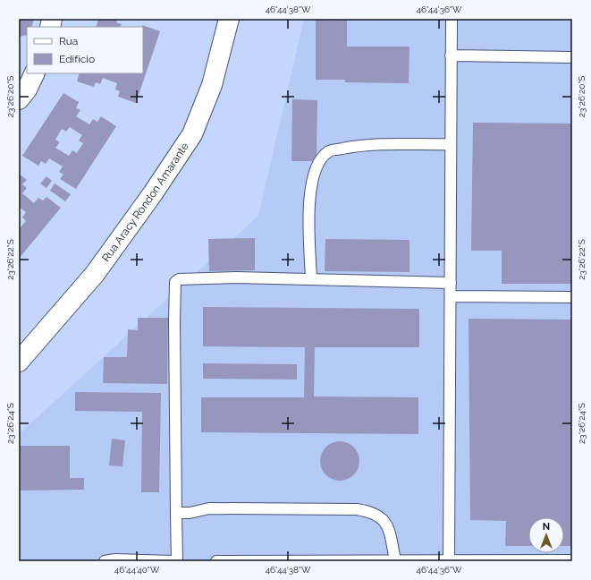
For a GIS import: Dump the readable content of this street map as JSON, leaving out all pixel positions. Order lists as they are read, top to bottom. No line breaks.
{"streets":{"street":["Rua Aracy Rondon Amarante"]},"legend":["Rua","Edifício"],"north":"top","coordinates":["46°44'38\"W","46°44'36\"W","23°26'20\"S","23°26'22\"S","23°26'24\"S","46°44'40\"W"]}
